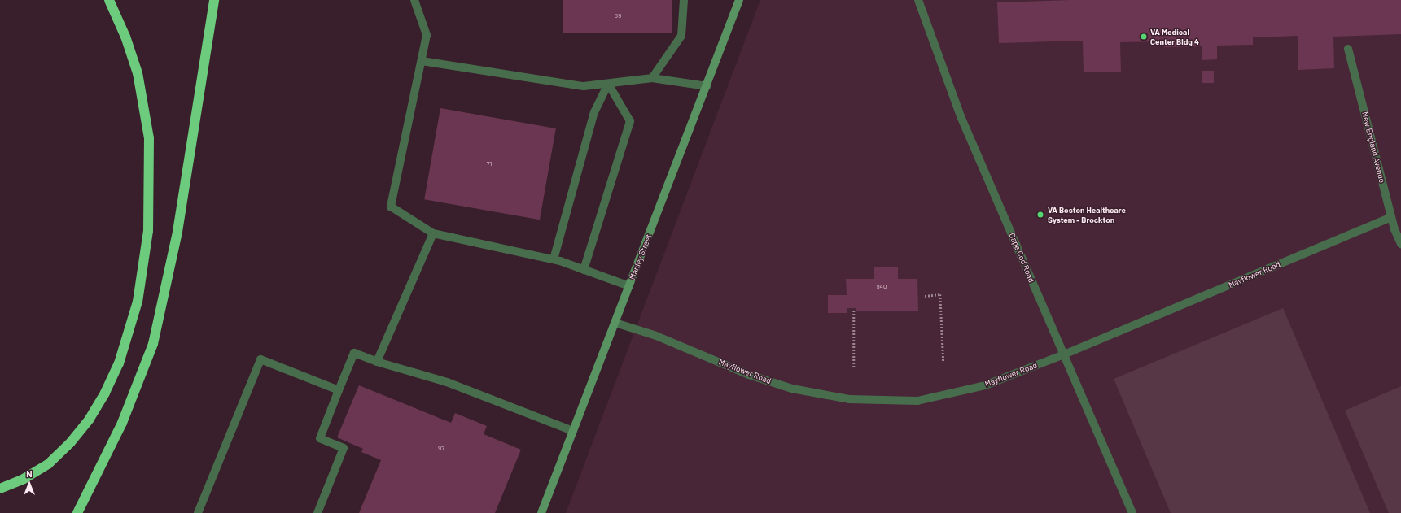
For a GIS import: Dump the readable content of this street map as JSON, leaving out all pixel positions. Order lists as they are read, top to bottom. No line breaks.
{"streets":{"main road":["Manley Street"],"lane":["New England Avenue","Cape Cod Road","Mayflower Road"]},"crossings":[["New England Avenue","Mayflower Road"],["Manley Street","Mayflower Road"],["Cape Cod Road","Mayflower Road"]],"places":["VA Medical Center Bldg 4","VA Boston Healthcare System - Brockton"],"house_numbers":["59","71","940","97"],"north":"top"}
